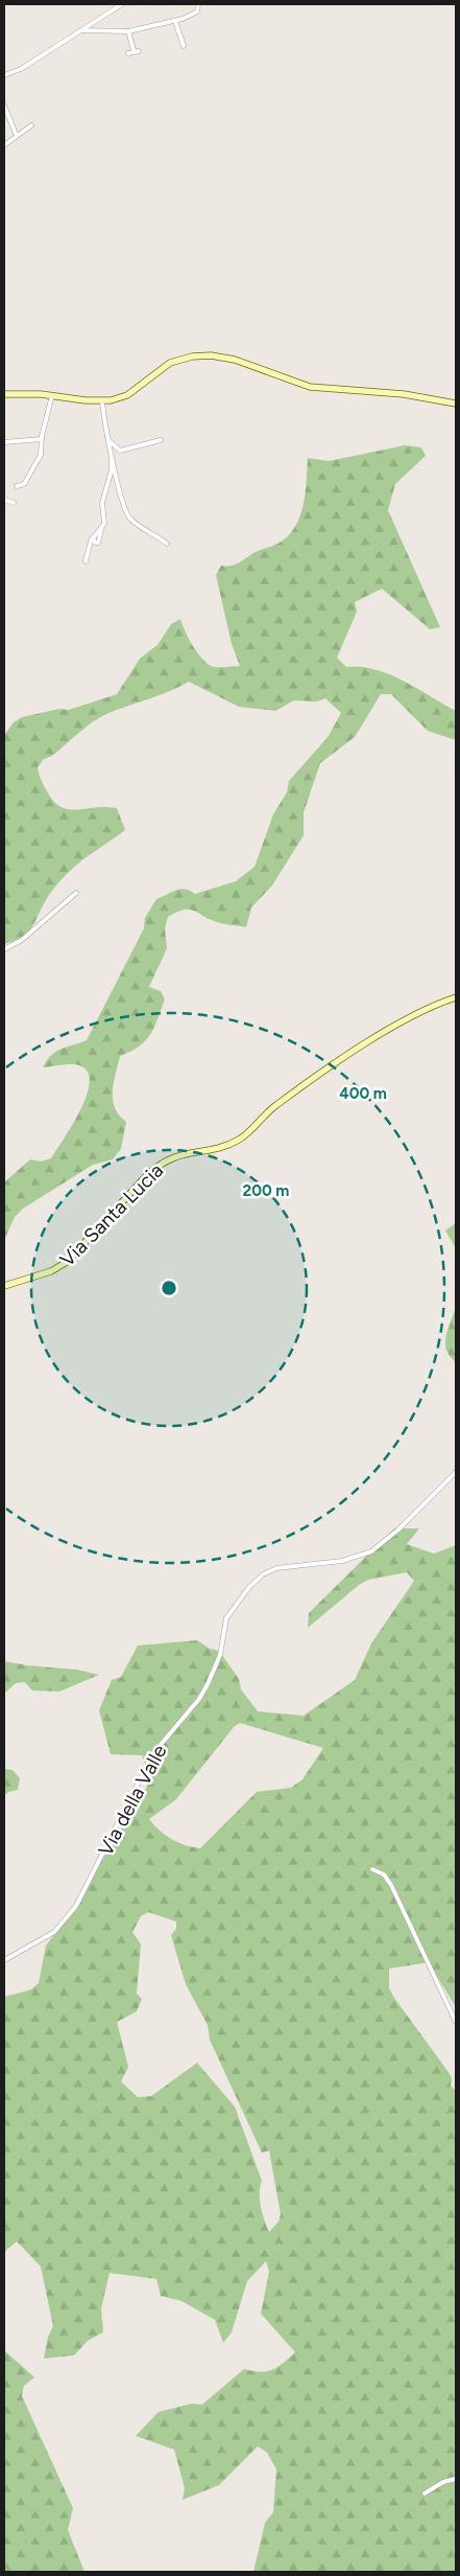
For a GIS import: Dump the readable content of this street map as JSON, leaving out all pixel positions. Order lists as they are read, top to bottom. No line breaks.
{"streets":{"street":["Via Santa Lucia","Via della Valle"]},"rings":["400 m","200 m"]}
